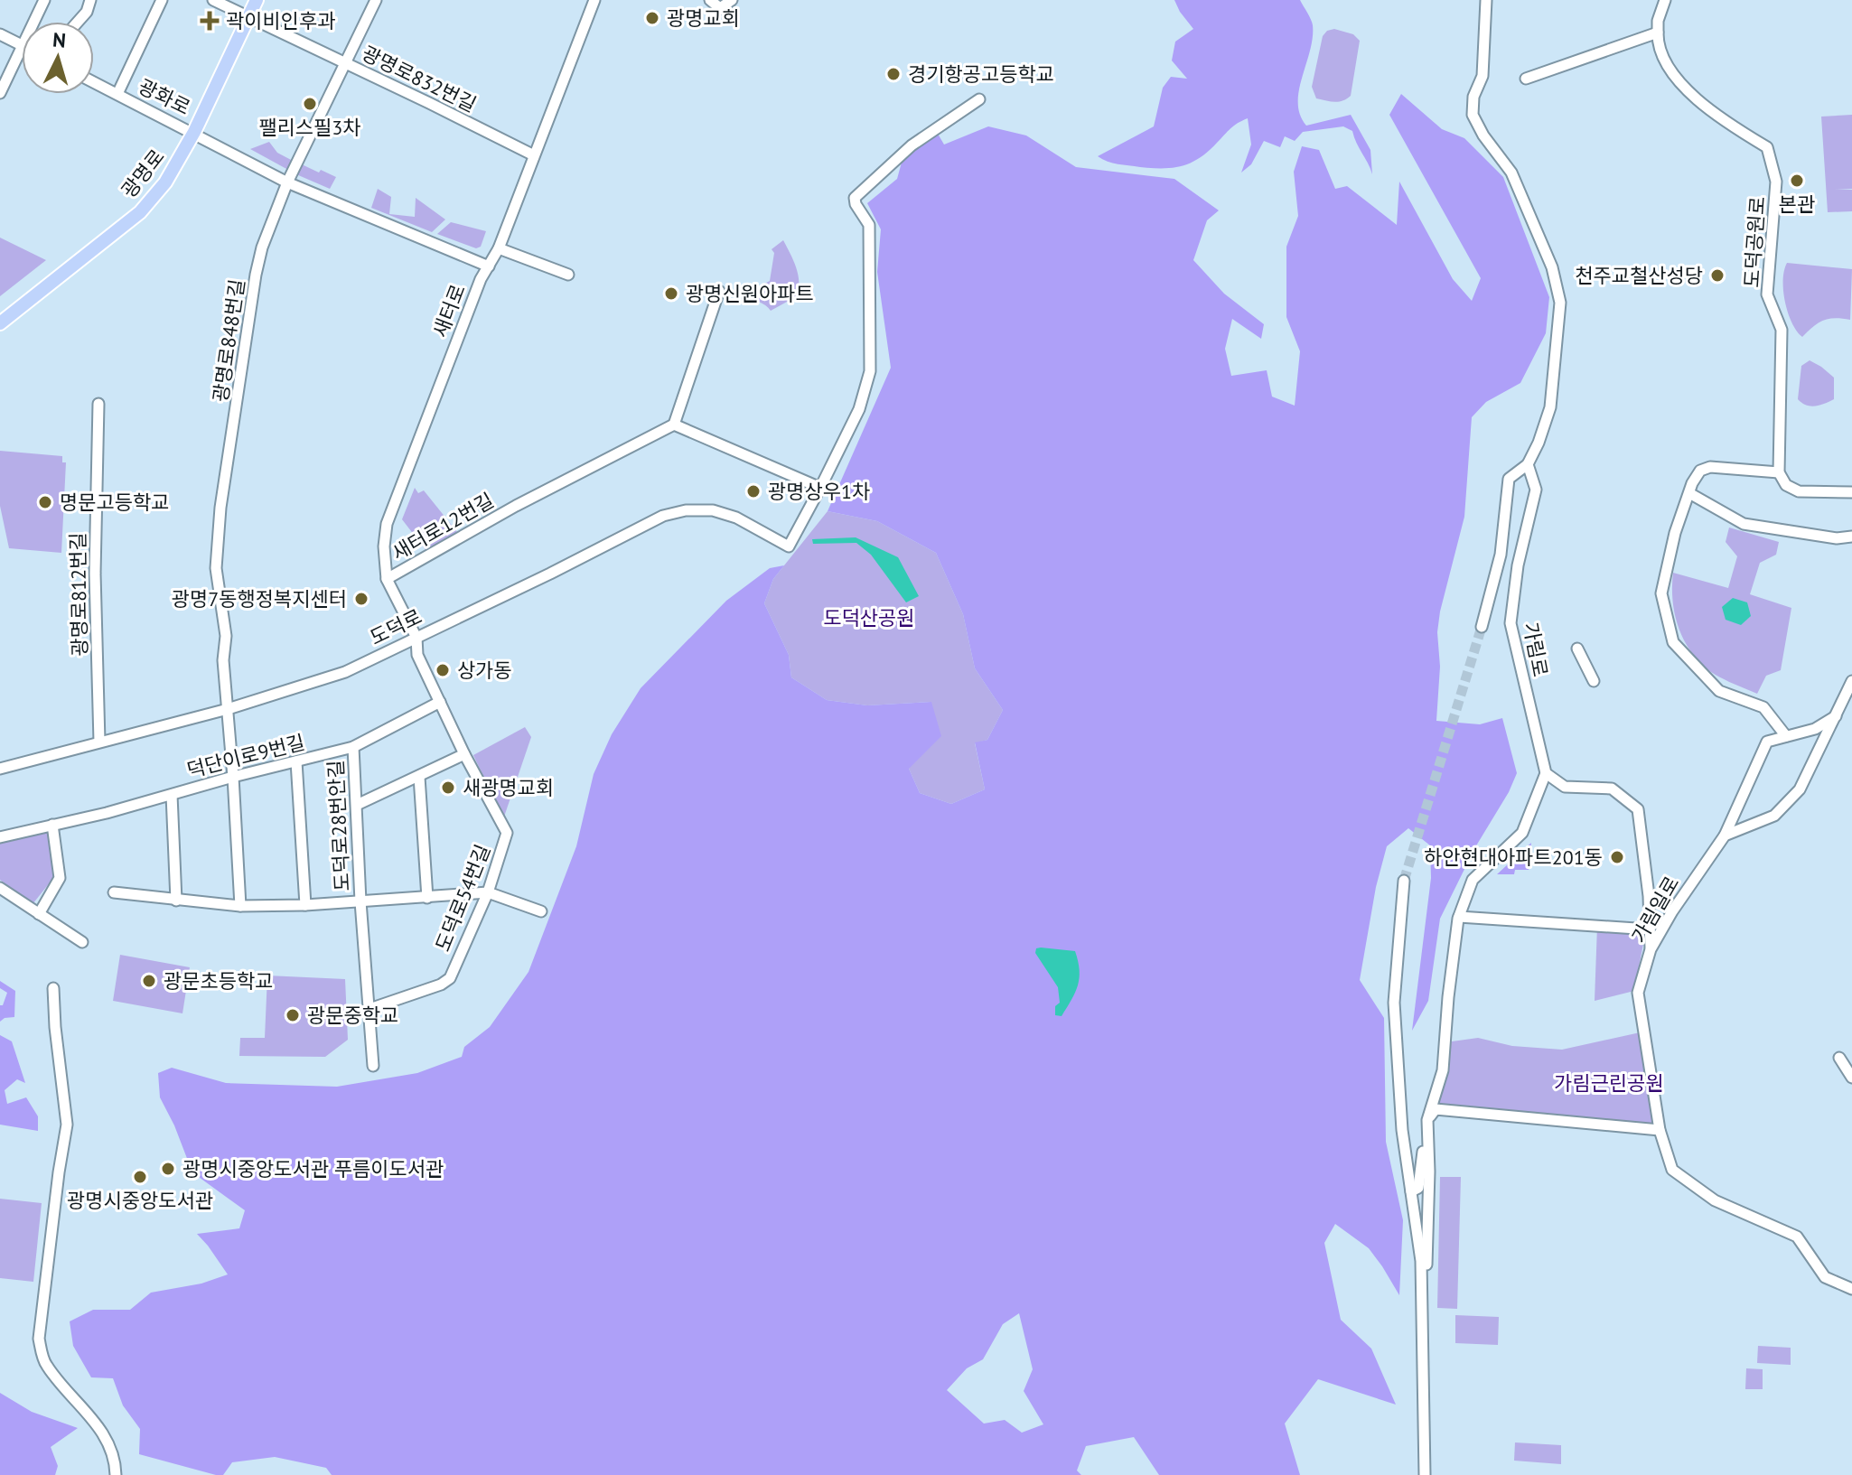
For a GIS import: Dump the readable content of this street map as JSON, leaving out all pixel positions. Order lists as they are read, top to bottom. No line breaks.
{"streets":{"main road":["광명로"],"street":["광명로832번길","광화로","도덕공원로","새터로","광명로848번길","새터로12번길","광명로812번길","도덕로","가림로","덕단이로9번길","도덕로28번안길","도덕로54번길","가림일로"]},"crossings":[["광명로832번길","광명로"],["광명로832번길","새터로"],["광명로832번길","광명로848번길"],["광화로","광명로"],["광화로","새터로"],["광화로","광명로848번길"],["새터로","새터로12번길"],["새터로","도덕로"],["새터로","도덕로54번길"],["광명로848번길","도덕로"],["광명로848번길","덕단이로9번길"],["광명로848번길","도덕로28번안길"],["광명로812번길","도덕로"],["도덕로","도덕로54번길"],["덕단이로9번길","도덕로28번안길"],["덕단이로9번길","도덕로54번길"],["도덕로28번안길","도덕로54번길"]],"parks":["도덕산공원","가림근린공원"],"places":{"other":["광명교회","경기항공고등학교","팰리스필3차","본관","천주교철산성당","광명신원아파트","광명상우1차","명문고등학교","광명7동행정복지센터","상가동","새광명교회","하안현대아파트201동","광문초등학교","광문중학교","광명시중앙도서관 푸름이도서관","광명시중앙도서관"],"health":["곽이비인후과"]},"north":"top"}
